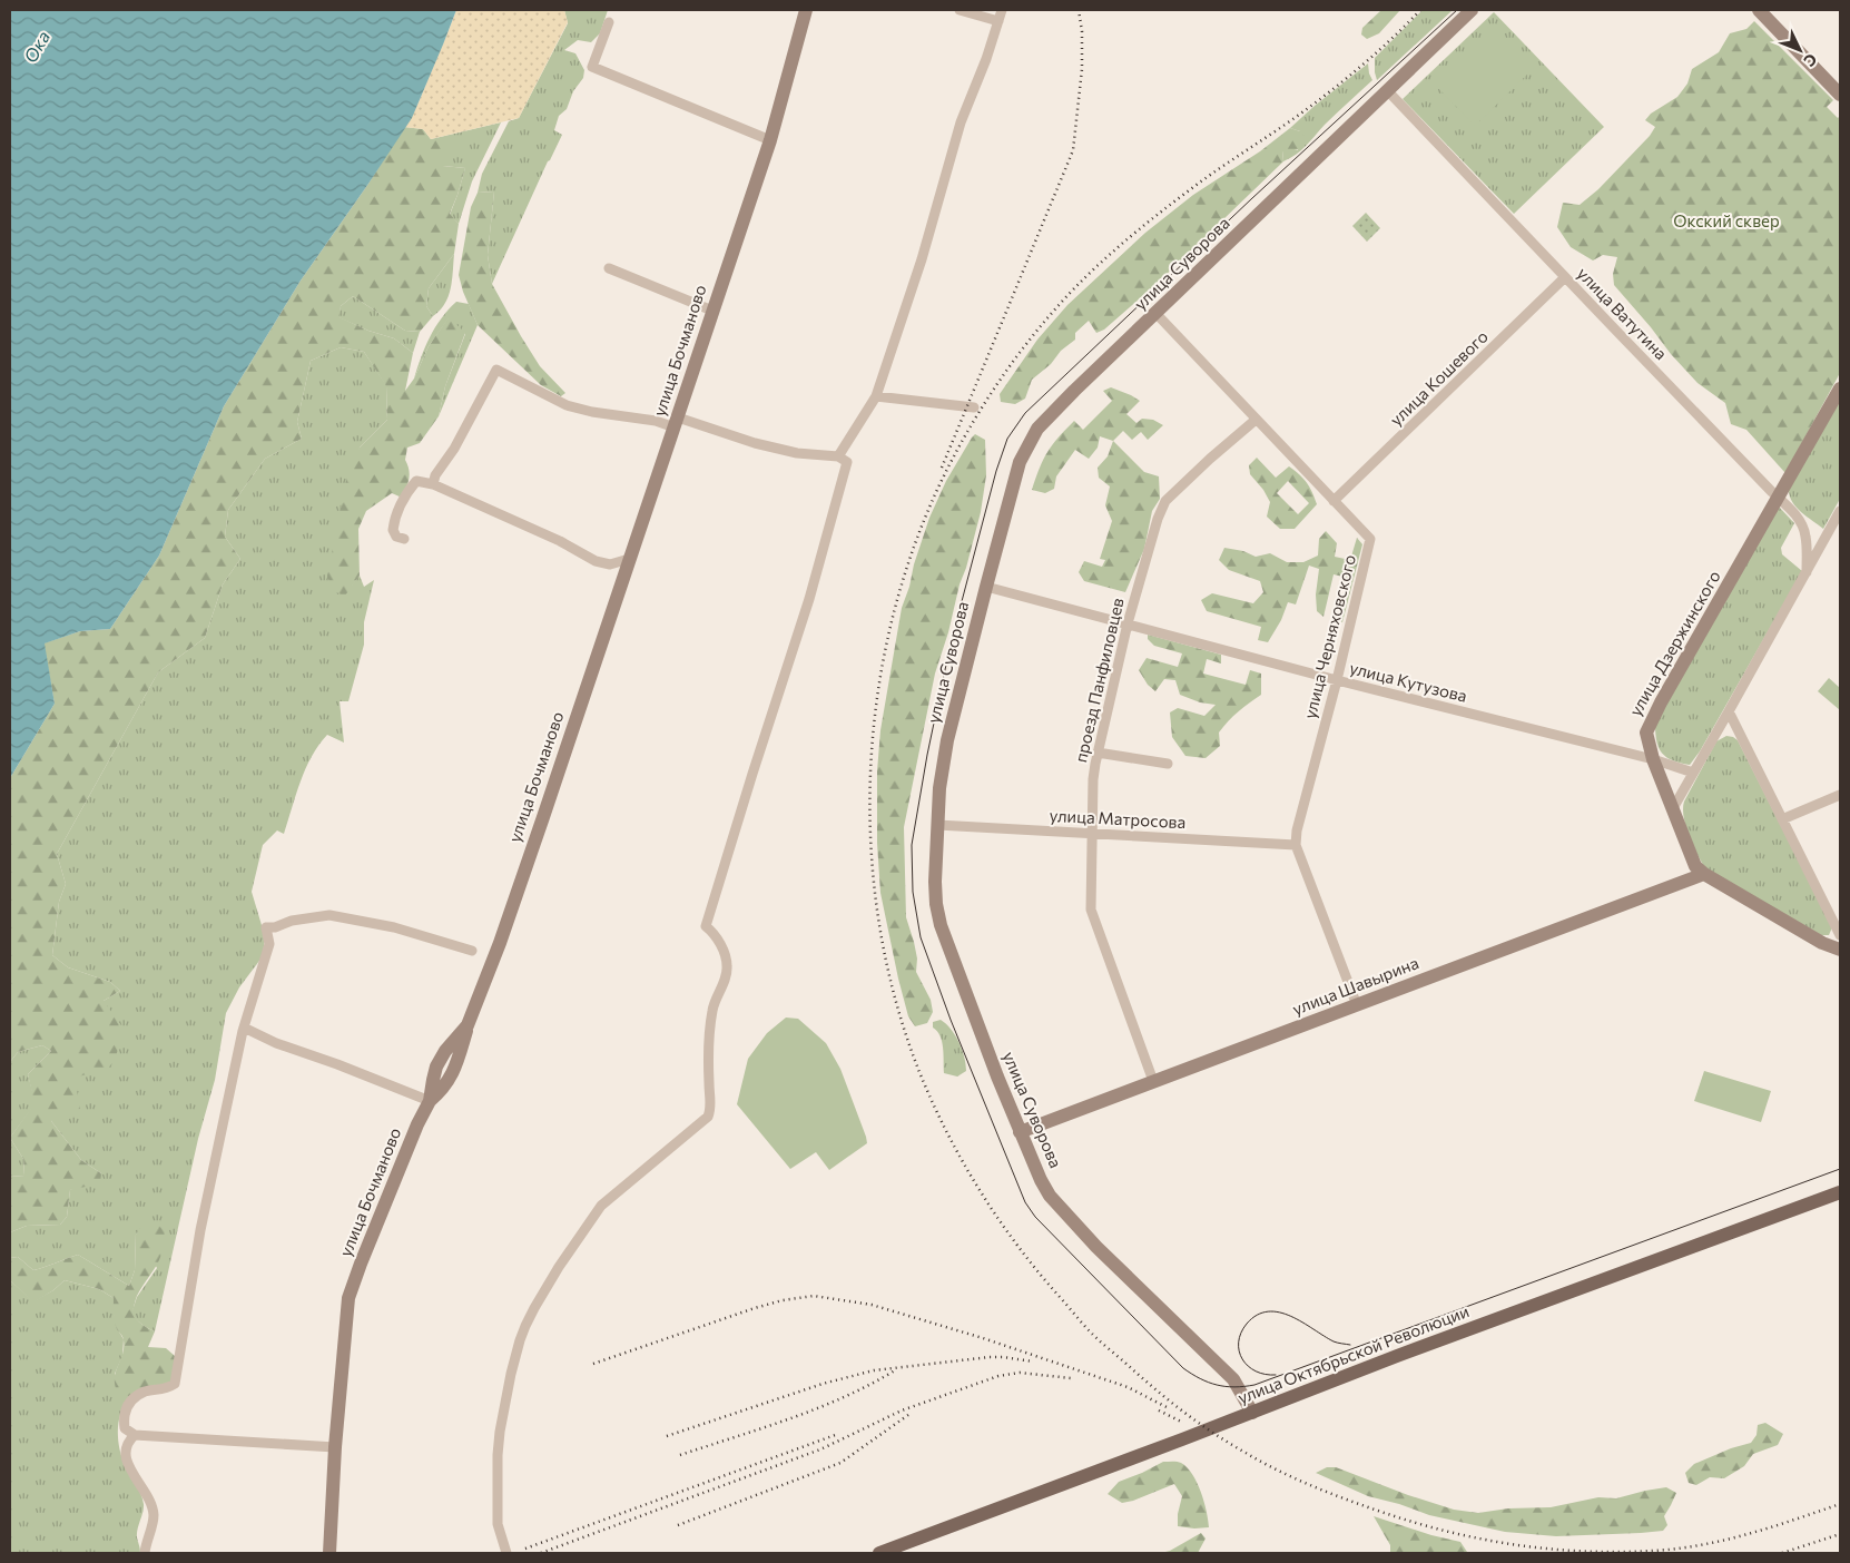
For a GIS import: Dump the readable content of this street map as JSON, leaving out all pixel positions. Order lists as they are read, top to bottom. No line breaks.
{"streets":{"main road":["улица Октябрьской Революции"],"street":["улица Суворова","улица Ватутина","улица Бочманово","улица Кошевого","улица Черняховского","улица Дзержинского","проезд Панфиловцев","улица Кутузова","улица Матросова","улица Шавырина"]},"crossings":[["улица Суворова","улица Ватутина"],["улица Суворова","улица Черняховского"],["улица Суворова","улица Кутузова"],["улица Суворова","улица Матросова"],["улица Суворова","улица Шавырина"],["улица Суворова","улица Октябрьской Революции"],["улица Ватутина","улица Кошевого"],["улица Ватутина","улица Дзержинского"],["улица Кошевого","улица Черняховского"],["улица Черняховского","проезд Панфиловцев"],["улица Черняховского","улица Кутузова"],["улица Черняховского","улица Матросова"],["улица Дзержинского","улица Кутузова"],["улица Дзержинского","улица Шавырина"],["проезд Панфиловцев","улица Кутузова"],["проезд Панфиловцев","улица Матросова"],["проезд Панфиловцев","улица Шавырина"]],"water":["Ока"],"parks":["Окский сквер"],"north":"bottom right"}
